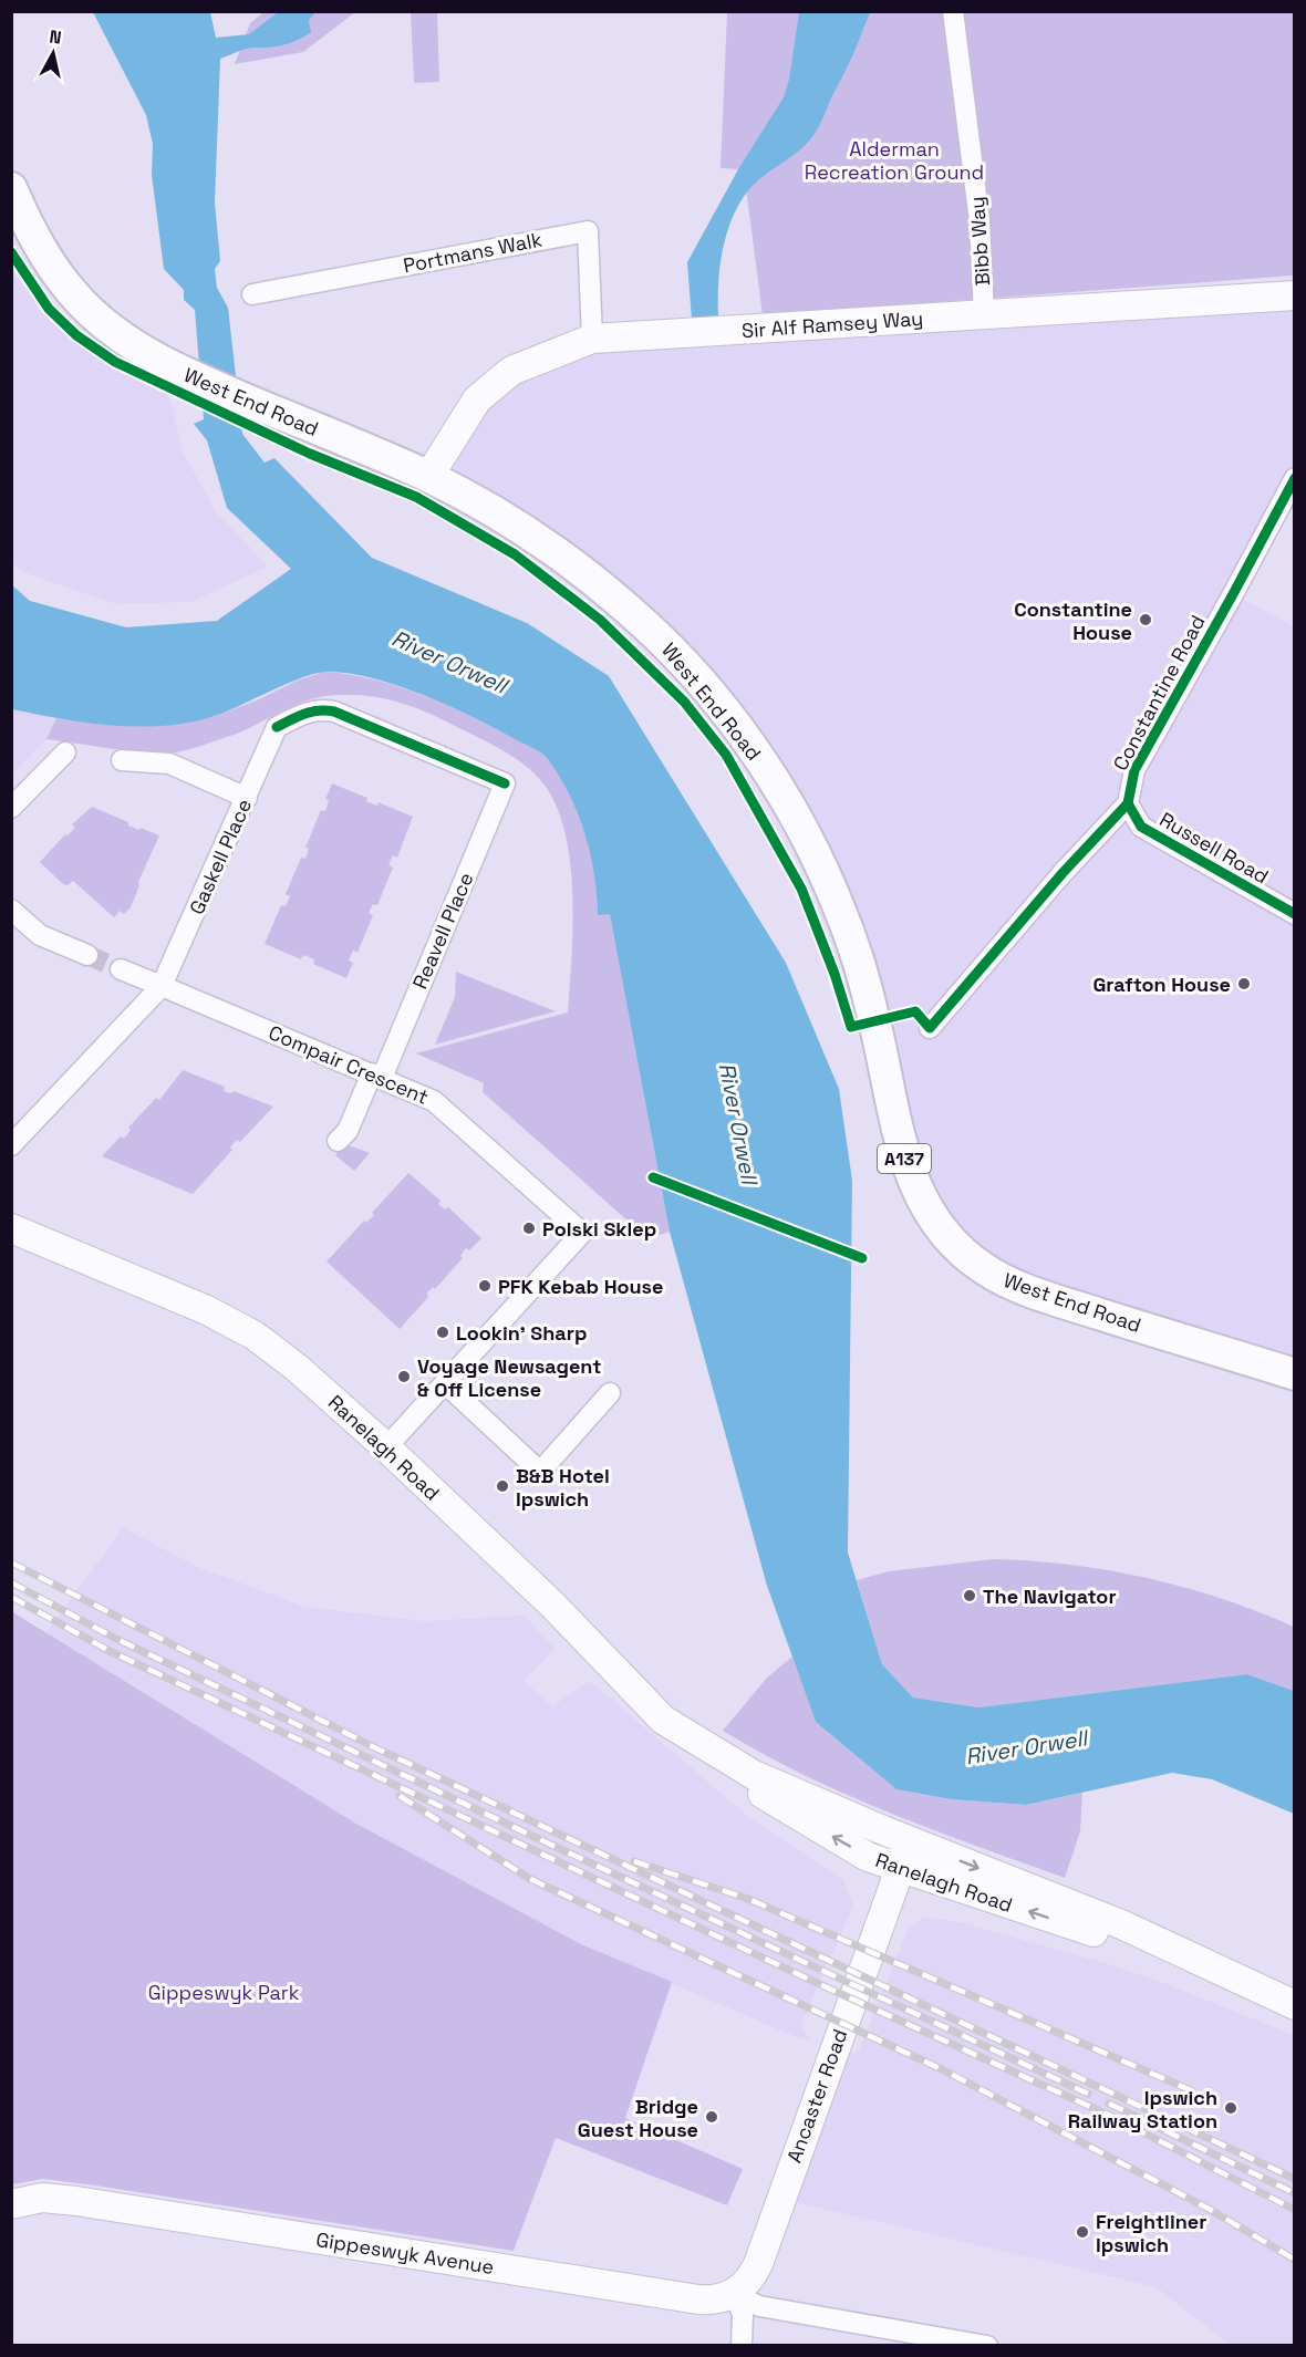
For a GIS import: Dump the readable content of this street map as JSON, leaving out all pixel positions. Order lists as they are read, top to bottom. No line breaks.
{"streets":{"main road":["West End Road","A137"],"street":["Bibb Way","Portmans Walk","Sir Alf Ramsey Way","Constantine Road","Russell Road","Gaskell Place","Reavell Place","Compair Crescent","Ranelagh Road","Ancaster Road","Gippeswyk Avenue"]},"crossings":[["Bibb Way","Sir Alf Ramsey Way"],["Portmans Walk","Sir Alf Ramsey Way"],["Sir Alf Ramsey Way","West End Road"],["Constantine Road","Russell Road"],["Gaskell Place","Reavell Place"],["Gaskell Place","Compair Crescent"],["Reavell Place","Compair Crescent"],["Compair Crescent","Ranelagh Road"],["Ranelagh Road","Ancaster Road"],["Ancaster Road","Gippeswyk Avenue"]],"water":["River Orwell"],"parks":["Alderman Recreation Ground","Gippeswyk Park"],"places":["Constantine House","Grafton House","Polski Sklep","PFK Kebab House","Lookin' Sharp","Voyage Newsagent & Off License","B&B Hotel Ipswich","The Navigator","Ipswich Railway Station","Bridge Guest House","Freightliner Ipswich"],"north":"top"}
